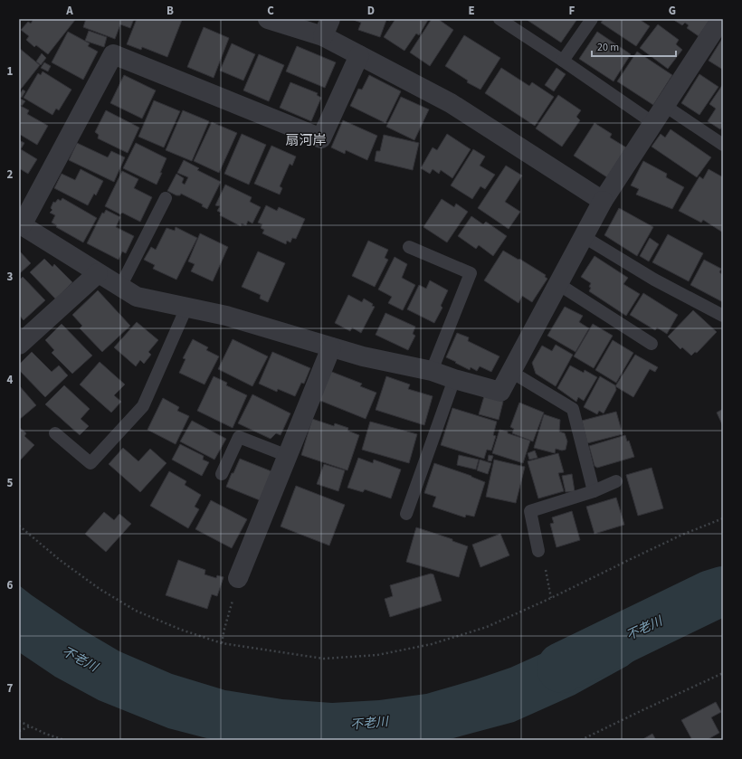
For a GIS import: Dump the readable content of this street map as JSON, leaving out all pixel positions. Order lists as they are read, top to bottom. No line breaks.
{"districts":["扇河岸"],"water":["不老川"],"scale_bar":"20 m","grid":{"columns":["A","B","C","D","E","F","G"],"rows":["1","2","3","4","5","6","7"]}}
